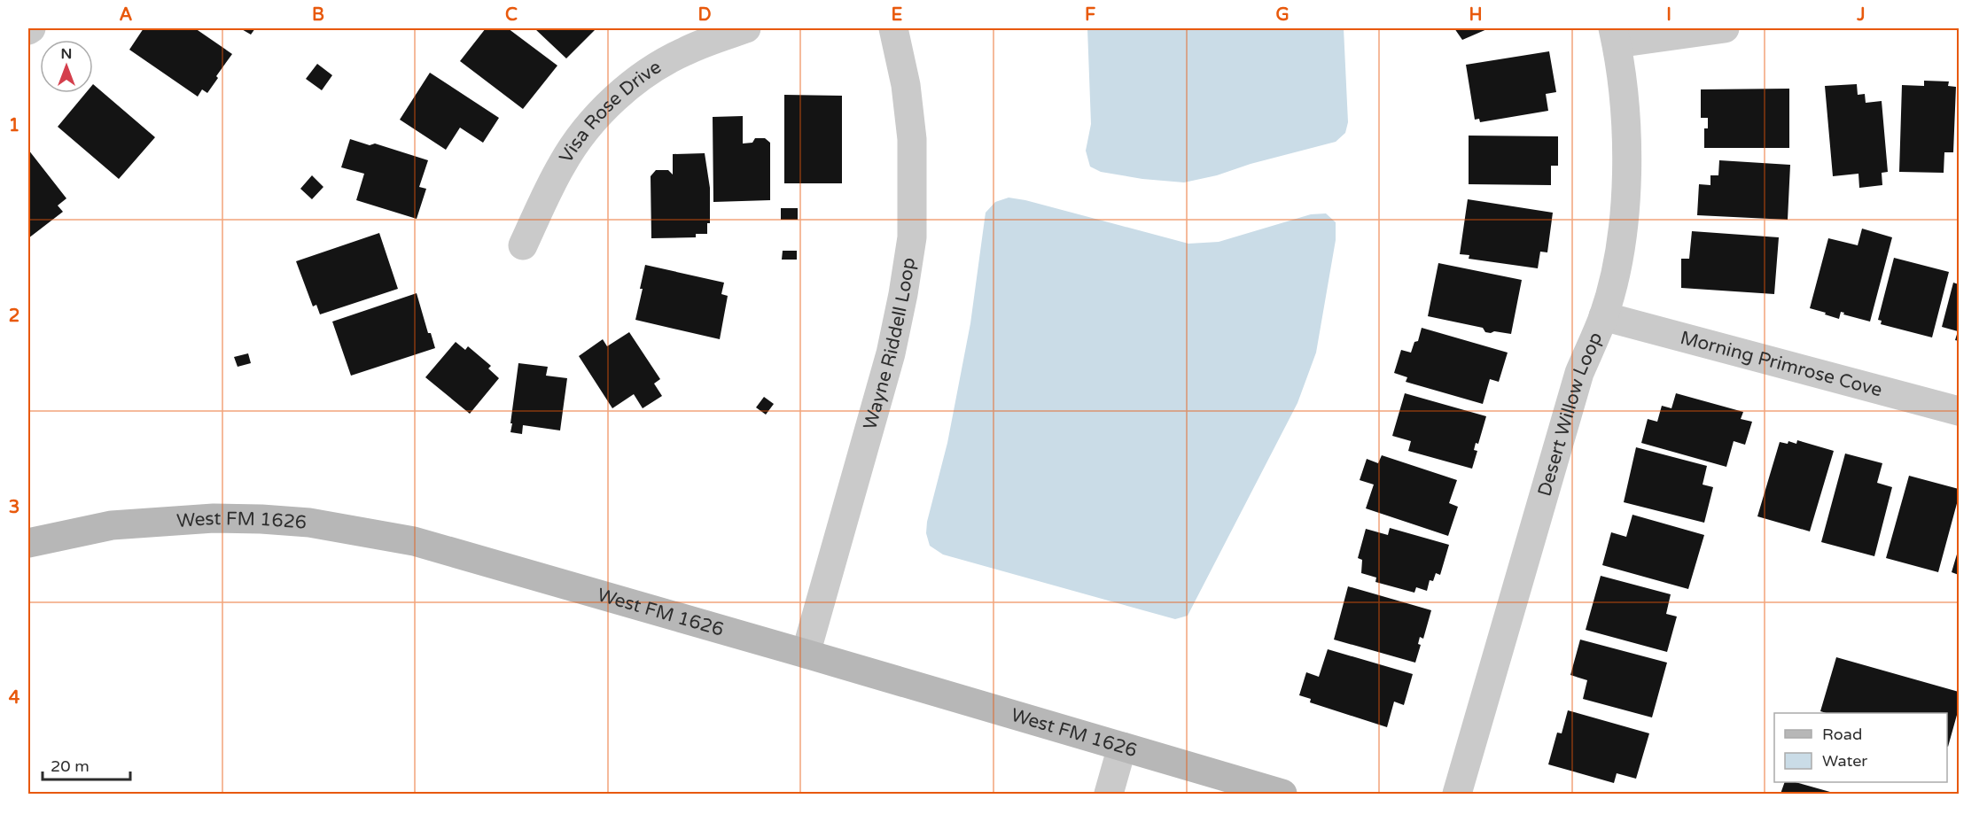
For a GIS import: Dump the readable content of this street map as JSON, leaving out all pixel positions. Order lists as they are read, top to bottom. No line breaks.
{"streets":{"main road":["West FM 1626"],"street":["Visa Rose Drive","Wayne Riddell Loop","Morning Primrose Cove","Desert Willow Loop"]},"crossings":[["Wayne Riddell Loop","West FM 1626"],["Morning Primrose Cove","Desert Willow Loop"]],"legend":["Road","Water"],"scale_bar":"20 m","north":"top","grid":{"columns":["A","B","C","D","E","F","G","H","I","J"],"rows":["1","2","3","4"]}}
